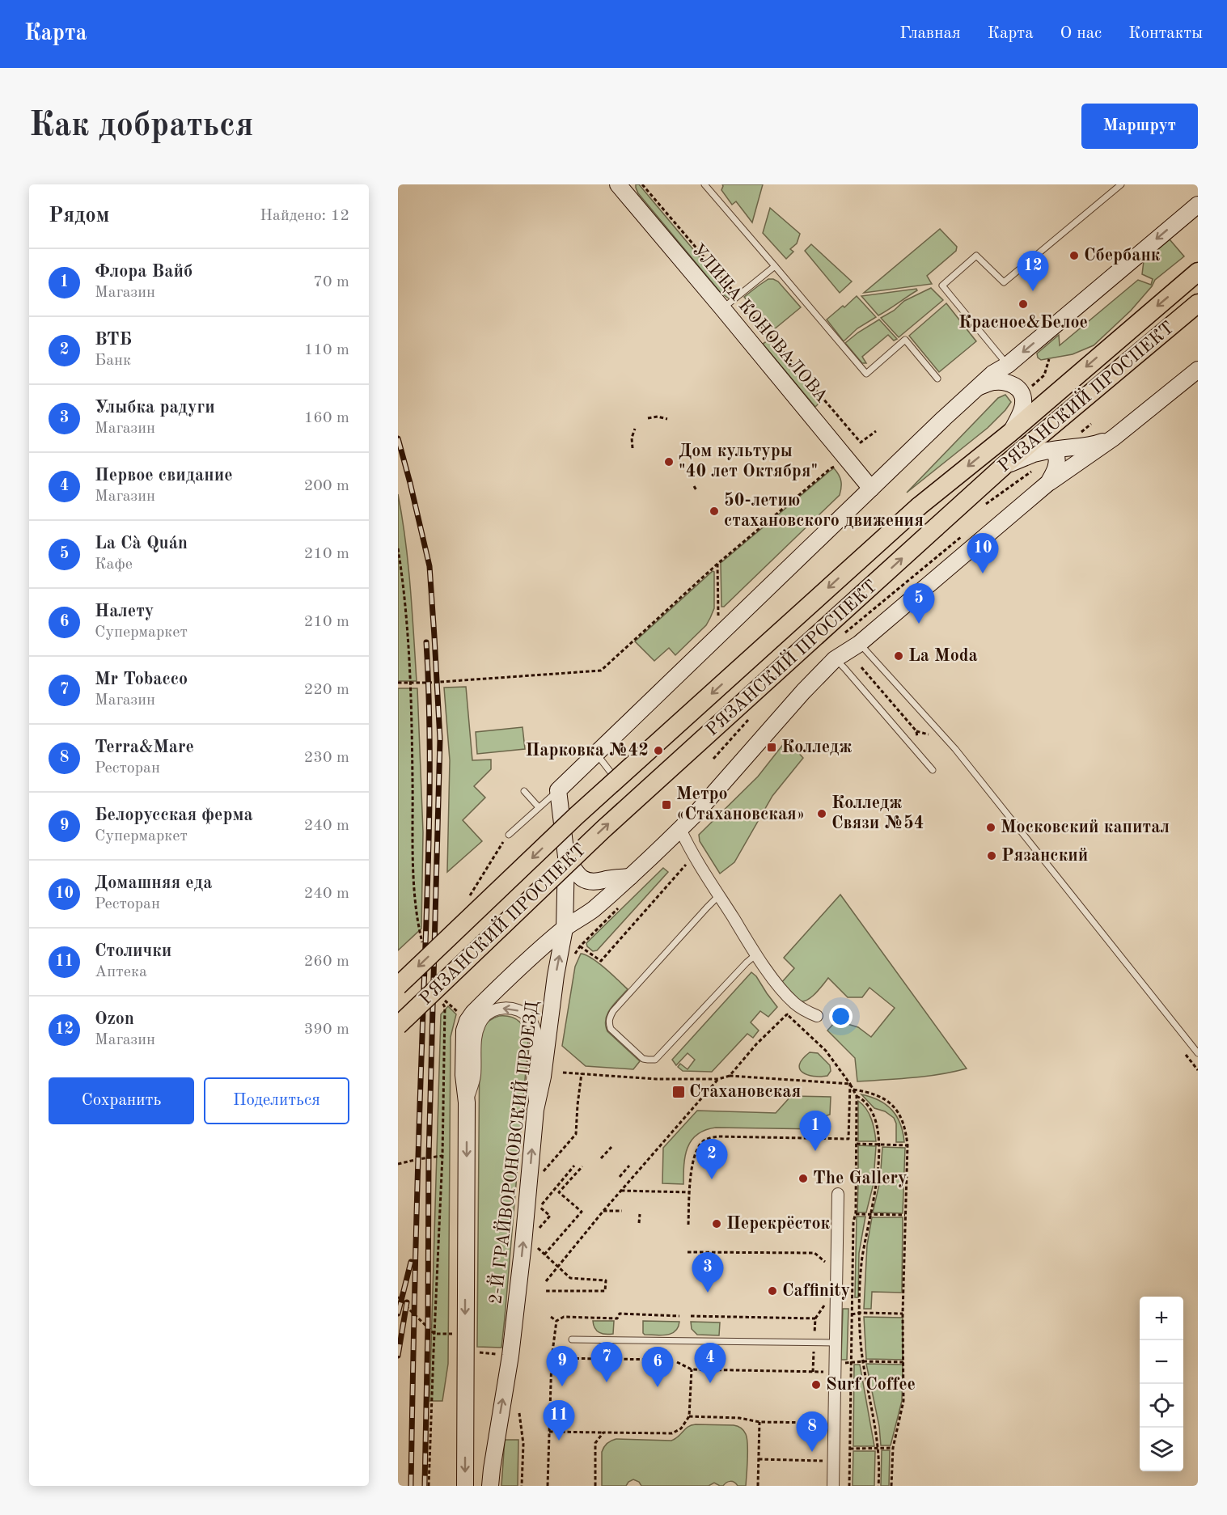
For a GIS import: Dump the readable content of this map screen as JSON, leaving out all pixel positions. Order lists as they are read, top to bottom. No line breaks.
{"streets":{"main road":["УЛИЦА КОНОВАЛОВА","РЯЗАНСКИЙ ПРОСПЕКТ","2-Й ГРАЙВОРОНОВСКИЙ ПРОЕЗД"]},"places":{"other":["Сбербанк","Красное&Белое","Дом культуры \"40 лет Октября\"","50-летию стахановского движения","La Moda","Парковка №42","Колледж Связи №54","Московский капитал","Рязанский","The Gallery","Перекрёсток","Caffinity","Surf Coffee"],"transit":["Колледж","Метро «Стахановская»","Стахановская"]},"page":{"header":"Карта","nav":["Главная","Карта","О нас","Контакты"],"buttons":["Маршрут",["Сохранить","Поделиться"]],"title":"Как добраться","heading":["Рядом","Найдено: 12"],"list":[{"mark":"1","name":"Флора Вайб","note":"Магазин","value":"70 m"},{"mark":"2","name":"ВТБ","note":"Банк","value":"110 m"},{"mark":"3","name":"Улыбка радуги","note":"Магазин","value":"160 m"},{"mark":"4","name":"Первое свидание","note":"Магазин","value":"200 m"},{"mark":"5","name":"La Cà Quán","note":"Кафе","value":"210 m"},{"mark":"6","name":"Налету","note":"Супермаркет","value":"210 m"},{"mark":"7","name":"Mr Tobacco","note":"Магазин","value":"220 m"},{"mark":"8","name":"Terra&Mare","note":"Ресторан","value":"230 m"},{"mark":"9","name":"Белорусская ферма","note":"Супермаркет","value":"240 m"},{"mark":"10","name":"Домашняя еда","note":"Ресторан","value":"240 m"},{"mark":"11","name":"Столички","note":"Аптека","value":"260 m"},{"mark":"12","name":"Ozon","note":"Магазин","value":"390 m"}],"pins":["12","10","5","1","2","3","7","4","9","6","11","8"],"map_buttons":["+","−"]}}
